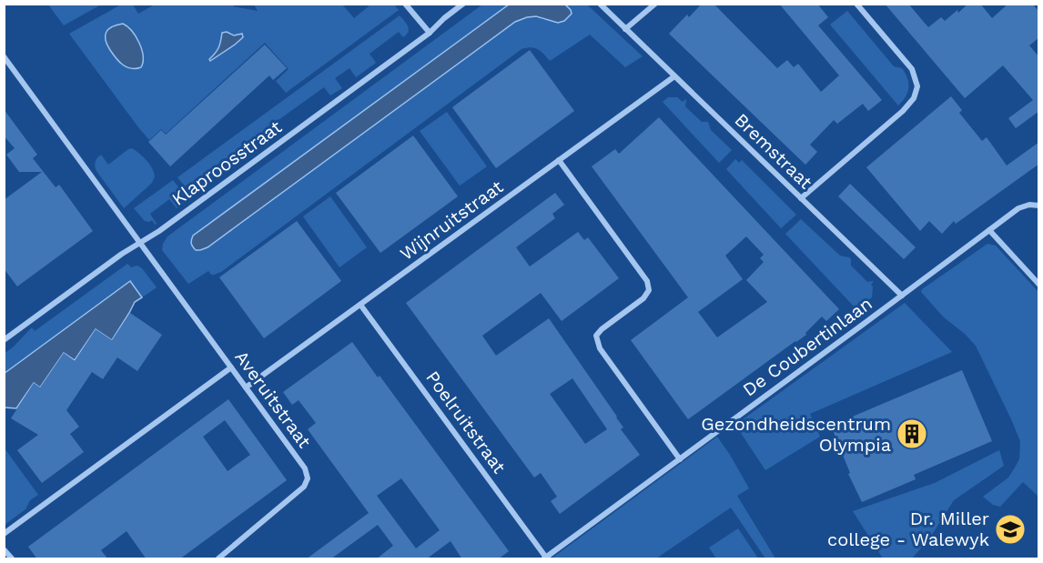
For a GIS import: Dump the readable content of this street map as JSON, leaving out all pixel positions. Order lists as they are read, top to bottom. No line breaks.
{"streets":{"street":["Bremstraat","Klaproosstraat","Wijnruitstraat","De Coubertinlaan","Averuitstraat","Poelruitstraat"]},"crossings":[["Bremstraat","Wijnruitstraat"],["Bremstraat","De Coubertinlaan"],["Klaproosstraat","Averuitstraat"],["Wijnruitstraat","Averuitstraat"],["Wijnruitstraat","Poelruitstraat"],["De Coubertinlaan","Poelruitstraat"]],"places":{"building":["Gezondheidscentrum Olympia"],"school or university":["Dr. Miller college - Walewyk"]}}
